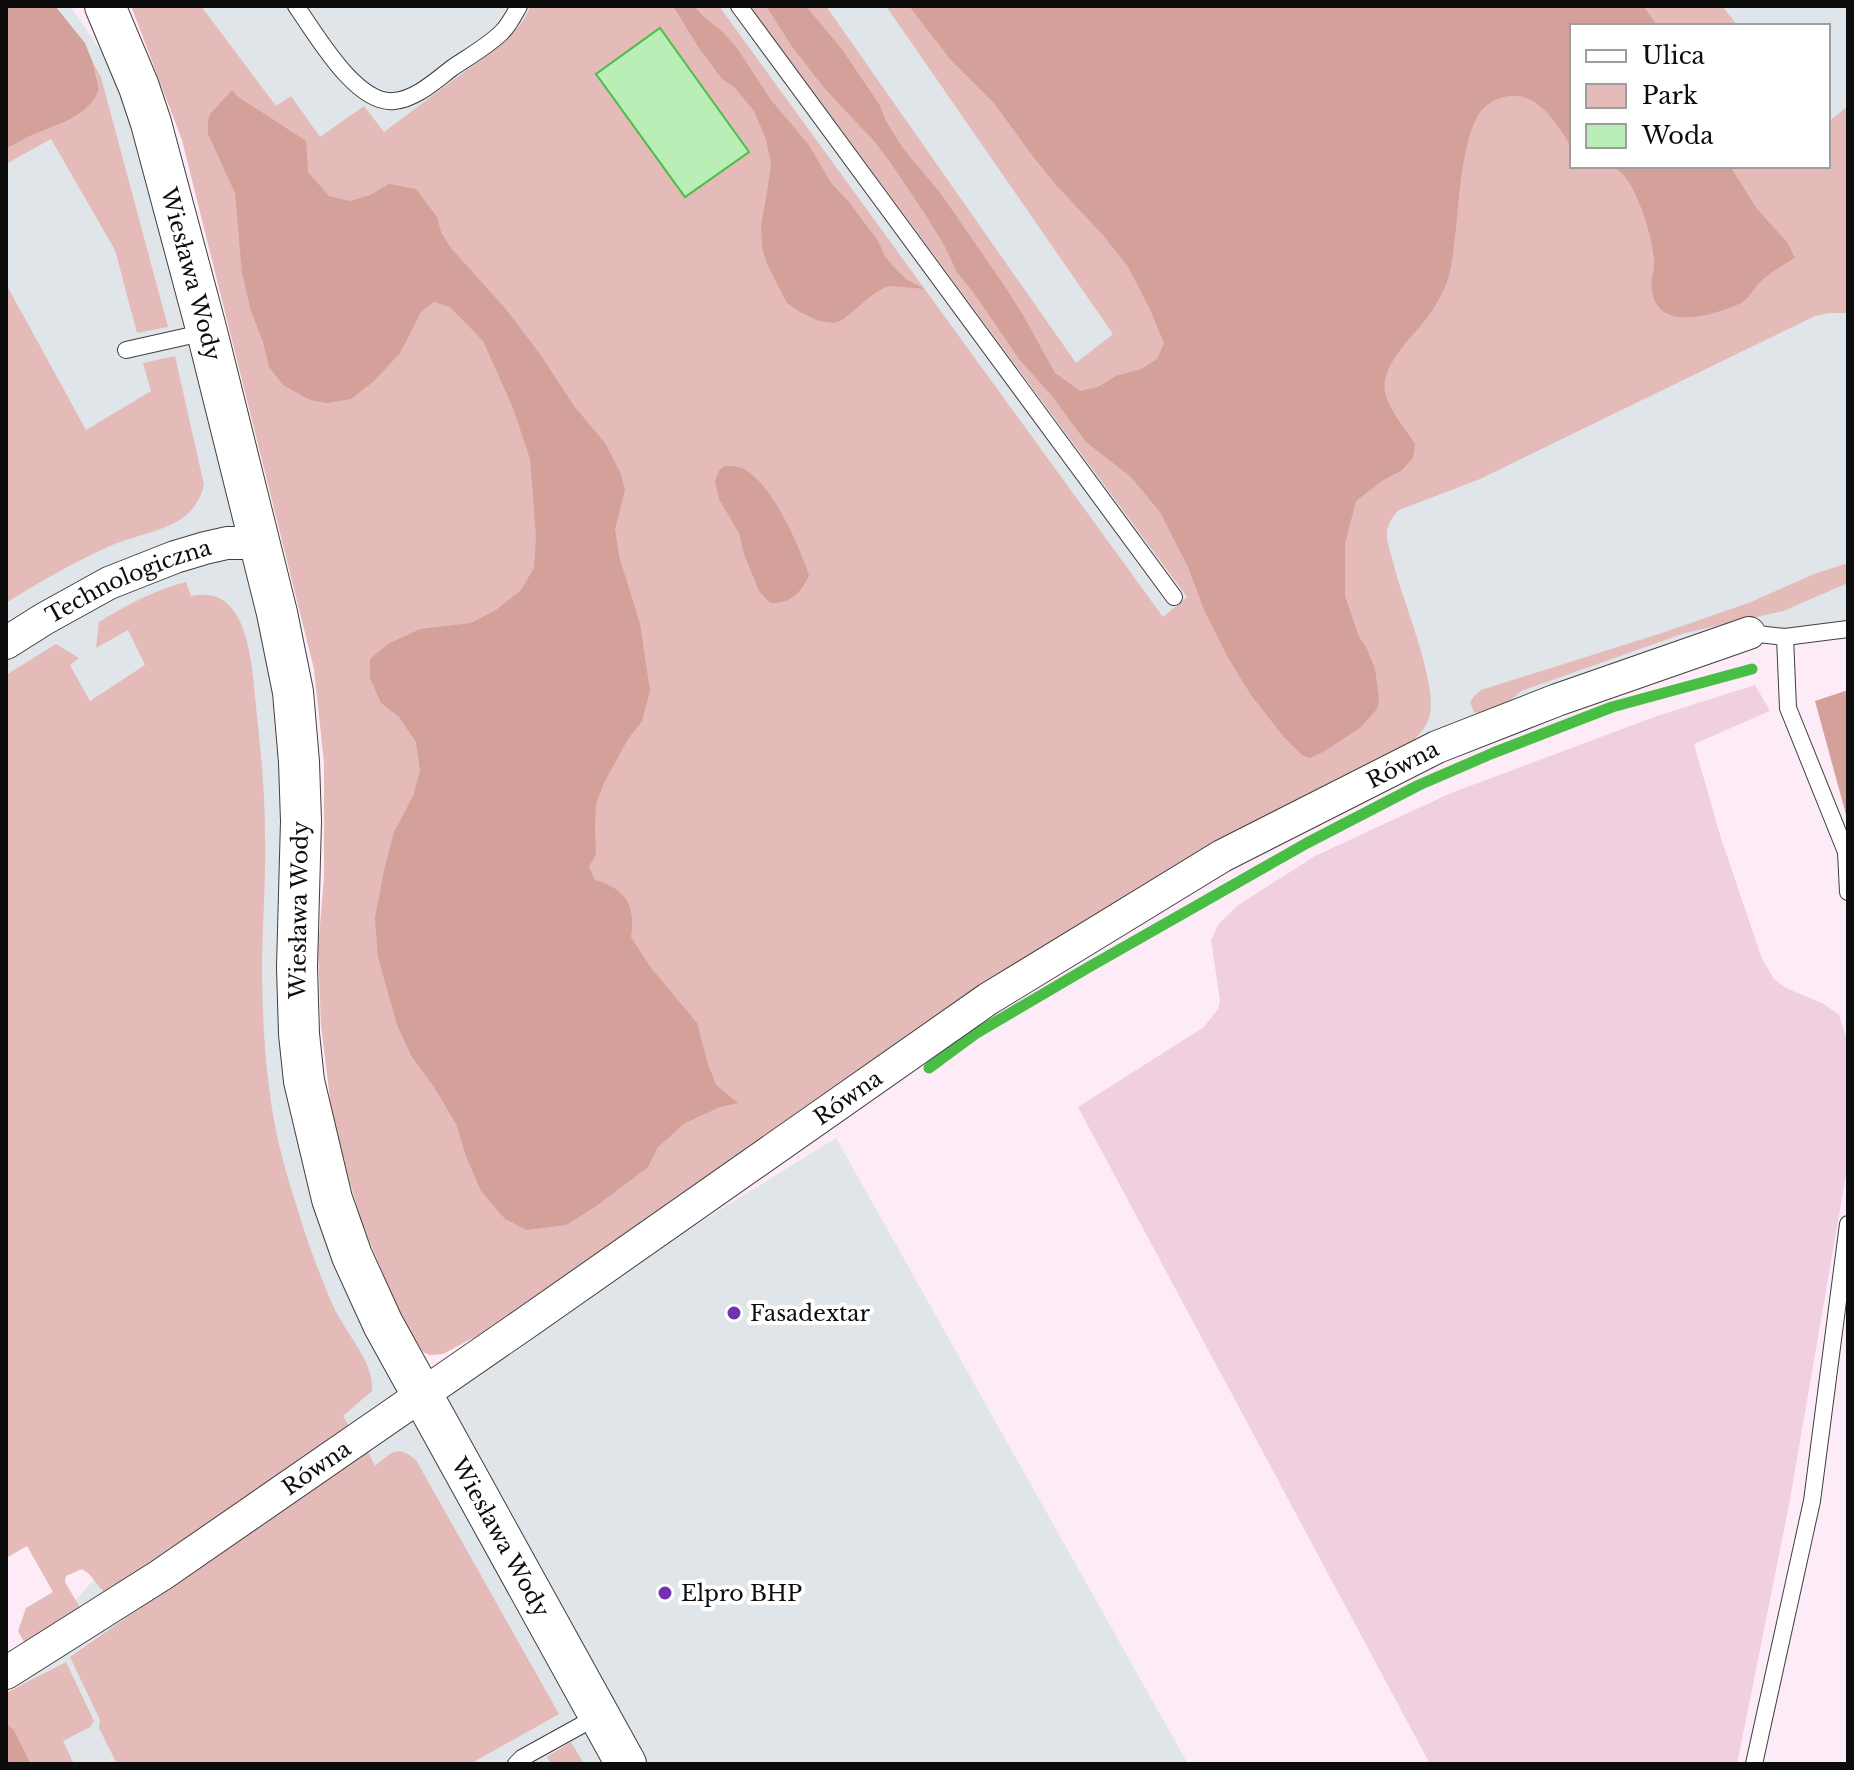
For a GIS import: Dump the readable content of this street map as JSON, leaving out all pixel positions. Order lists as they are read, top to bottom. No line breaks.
{"streets":{"street":["Wiesława Wody","Technologiczna","Równa"]},"crossings":[["Wiesława Wody","Technologiczna"],["Wiesława Wody","Równa"]],"places":["Fasadextar","Elpro BHP"],"legend":["Ulica","Park","Woda"]}
